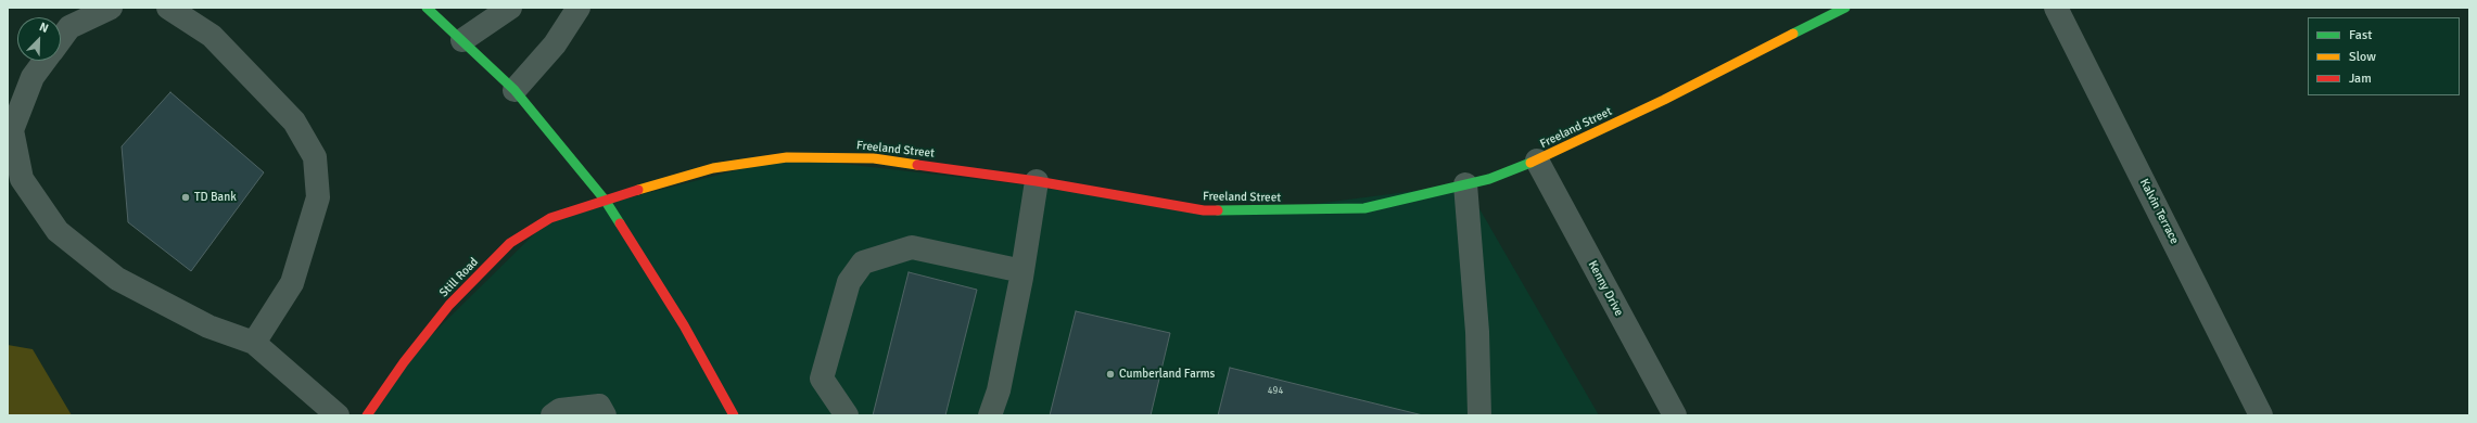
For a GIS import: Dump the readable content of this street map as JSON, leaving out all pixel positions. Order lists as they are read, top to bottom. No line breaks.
{"streets":{"main road":["Freeland Street","Still Road"],"street":["Kalvin Terrace","Kenny Drive"]},"crossings":[["Freeland Street","Still Road"],["Freeland Street","Kenny Drive"]],"places":["TD Bank","Cumberland Farms"],"house_numbers":["494"],"legend":["Fast","Slow","Jam"],"north":"top right"}
